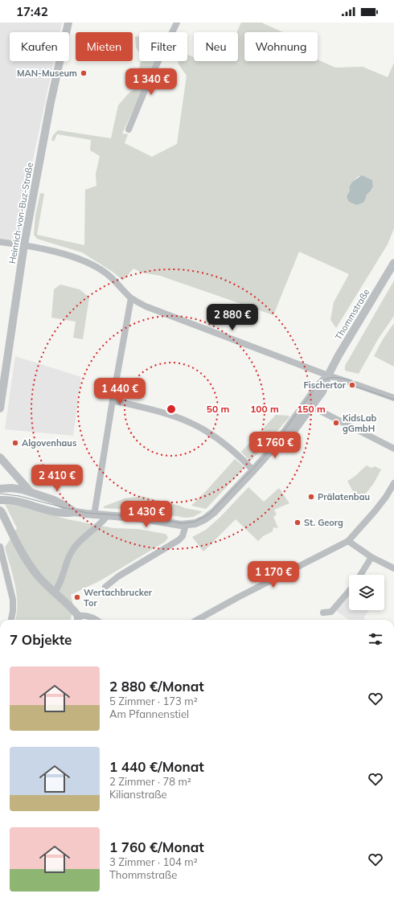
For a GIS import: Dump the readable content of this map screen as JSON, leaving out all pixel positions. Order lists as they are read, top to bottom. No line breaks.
{"streets":{"street":["Heinrich-von-Buz-Straße","Thommstraße"]},"places":["MAN-Museum","Fischertor","KidsLab gGmbH","Algovenhaus","Prälatenbau","St. Georg","Wertachbrucker Tor"],"page":{"status":"17:42","chip":["Kaufen","Mieten","Filter","Neu","Wohnung"],"price":["1 340 €","2 880 €","1 440 €","1 760 €","2 410 €","1 430 €","1 170 €"],"heading":"7 Objekte","list":[{"name":"2 880 €/Monat","note":"5 Zimmer · 173 m² · Am Pfannenstiel"},{"name":"1 440 €/Monat","note":"2 Zimmer · 78 m² · Kilianstraße"},{"name":"1 760 €/Monat","note":"3 Zimmer · 104 m² · Thommstraße"}]},"rings":["50 m","100 m","150 m"]}
